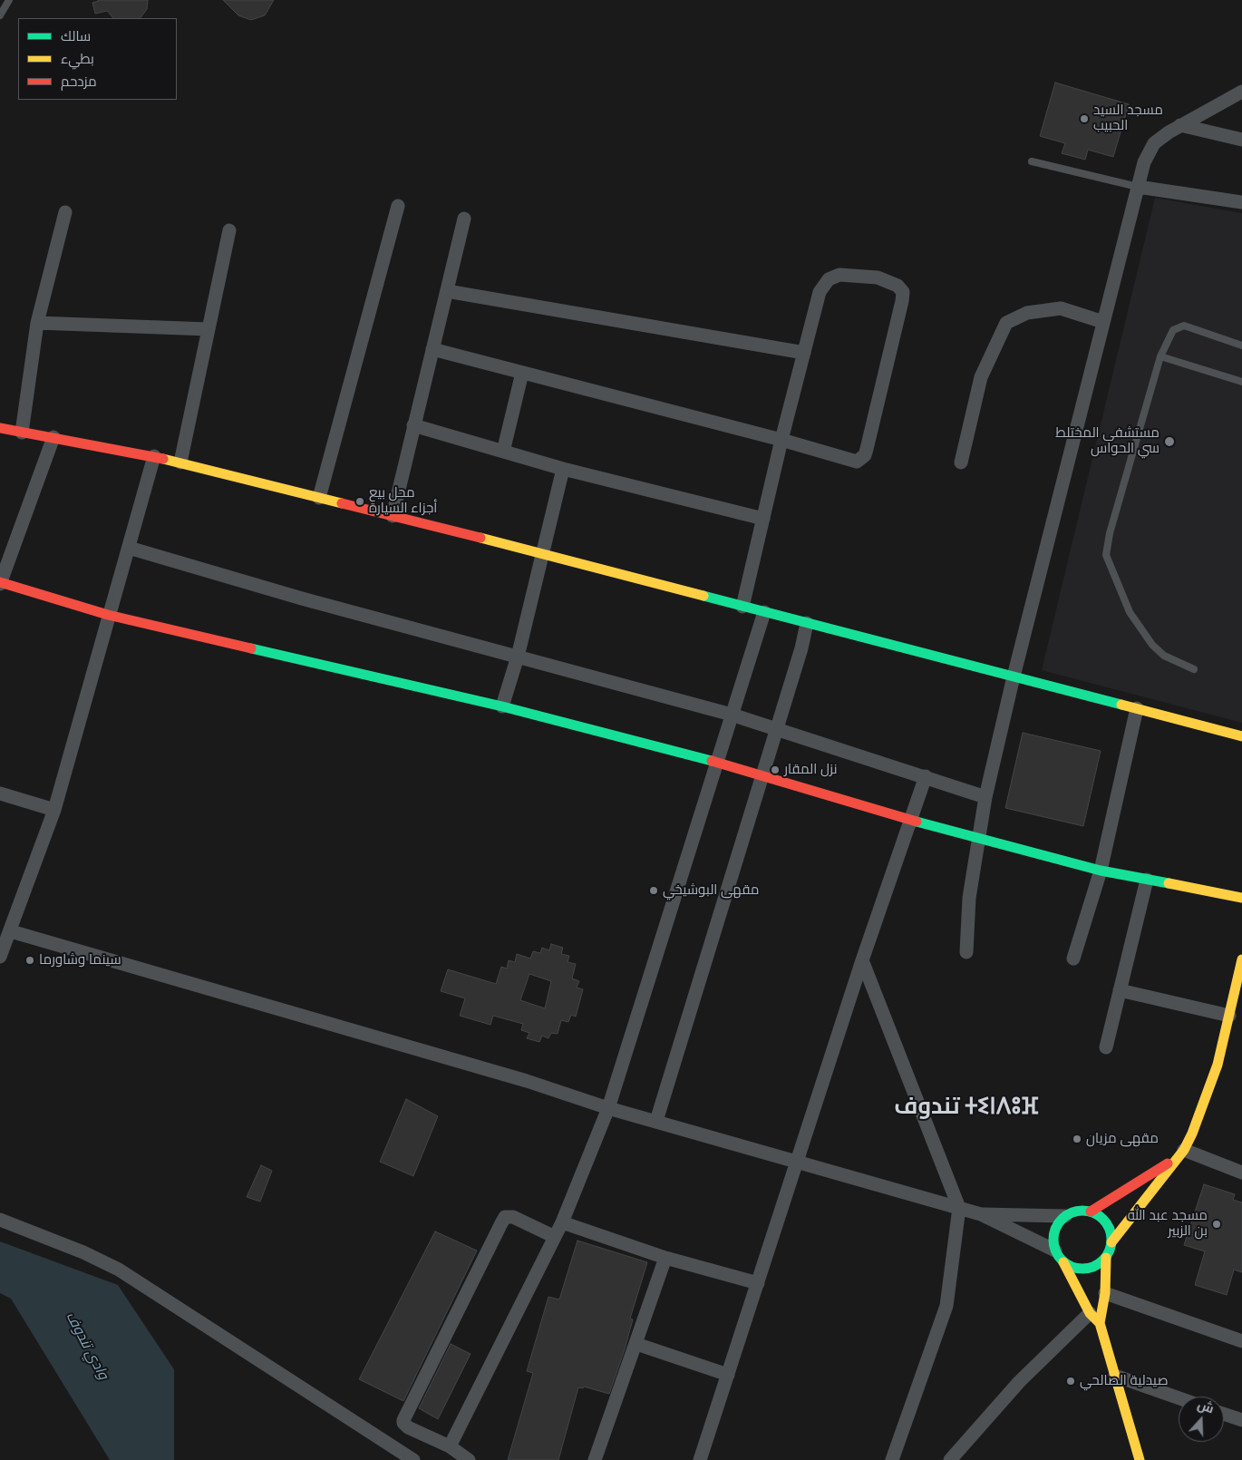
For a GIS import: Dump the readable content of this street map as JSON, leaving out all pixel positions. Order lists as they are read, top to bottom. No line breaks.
{"districts":["تندوف ⵜⵉⵏⴷⵓⴼ"],"water":["وادي تندوف"],"places":["مسجد السيد الحبيب","مستشفى المختلط سي الحواس","محل بيع أجزاء السيارة","نزل المقار","مقهى البوشيخي","سينما وشاورما","مقهى مزيان","مسجد عبد الله بن الزبير","صيدلية الصالحي"],"legend":["سالك","بطيء","مزدحم"],"north":"top"}
